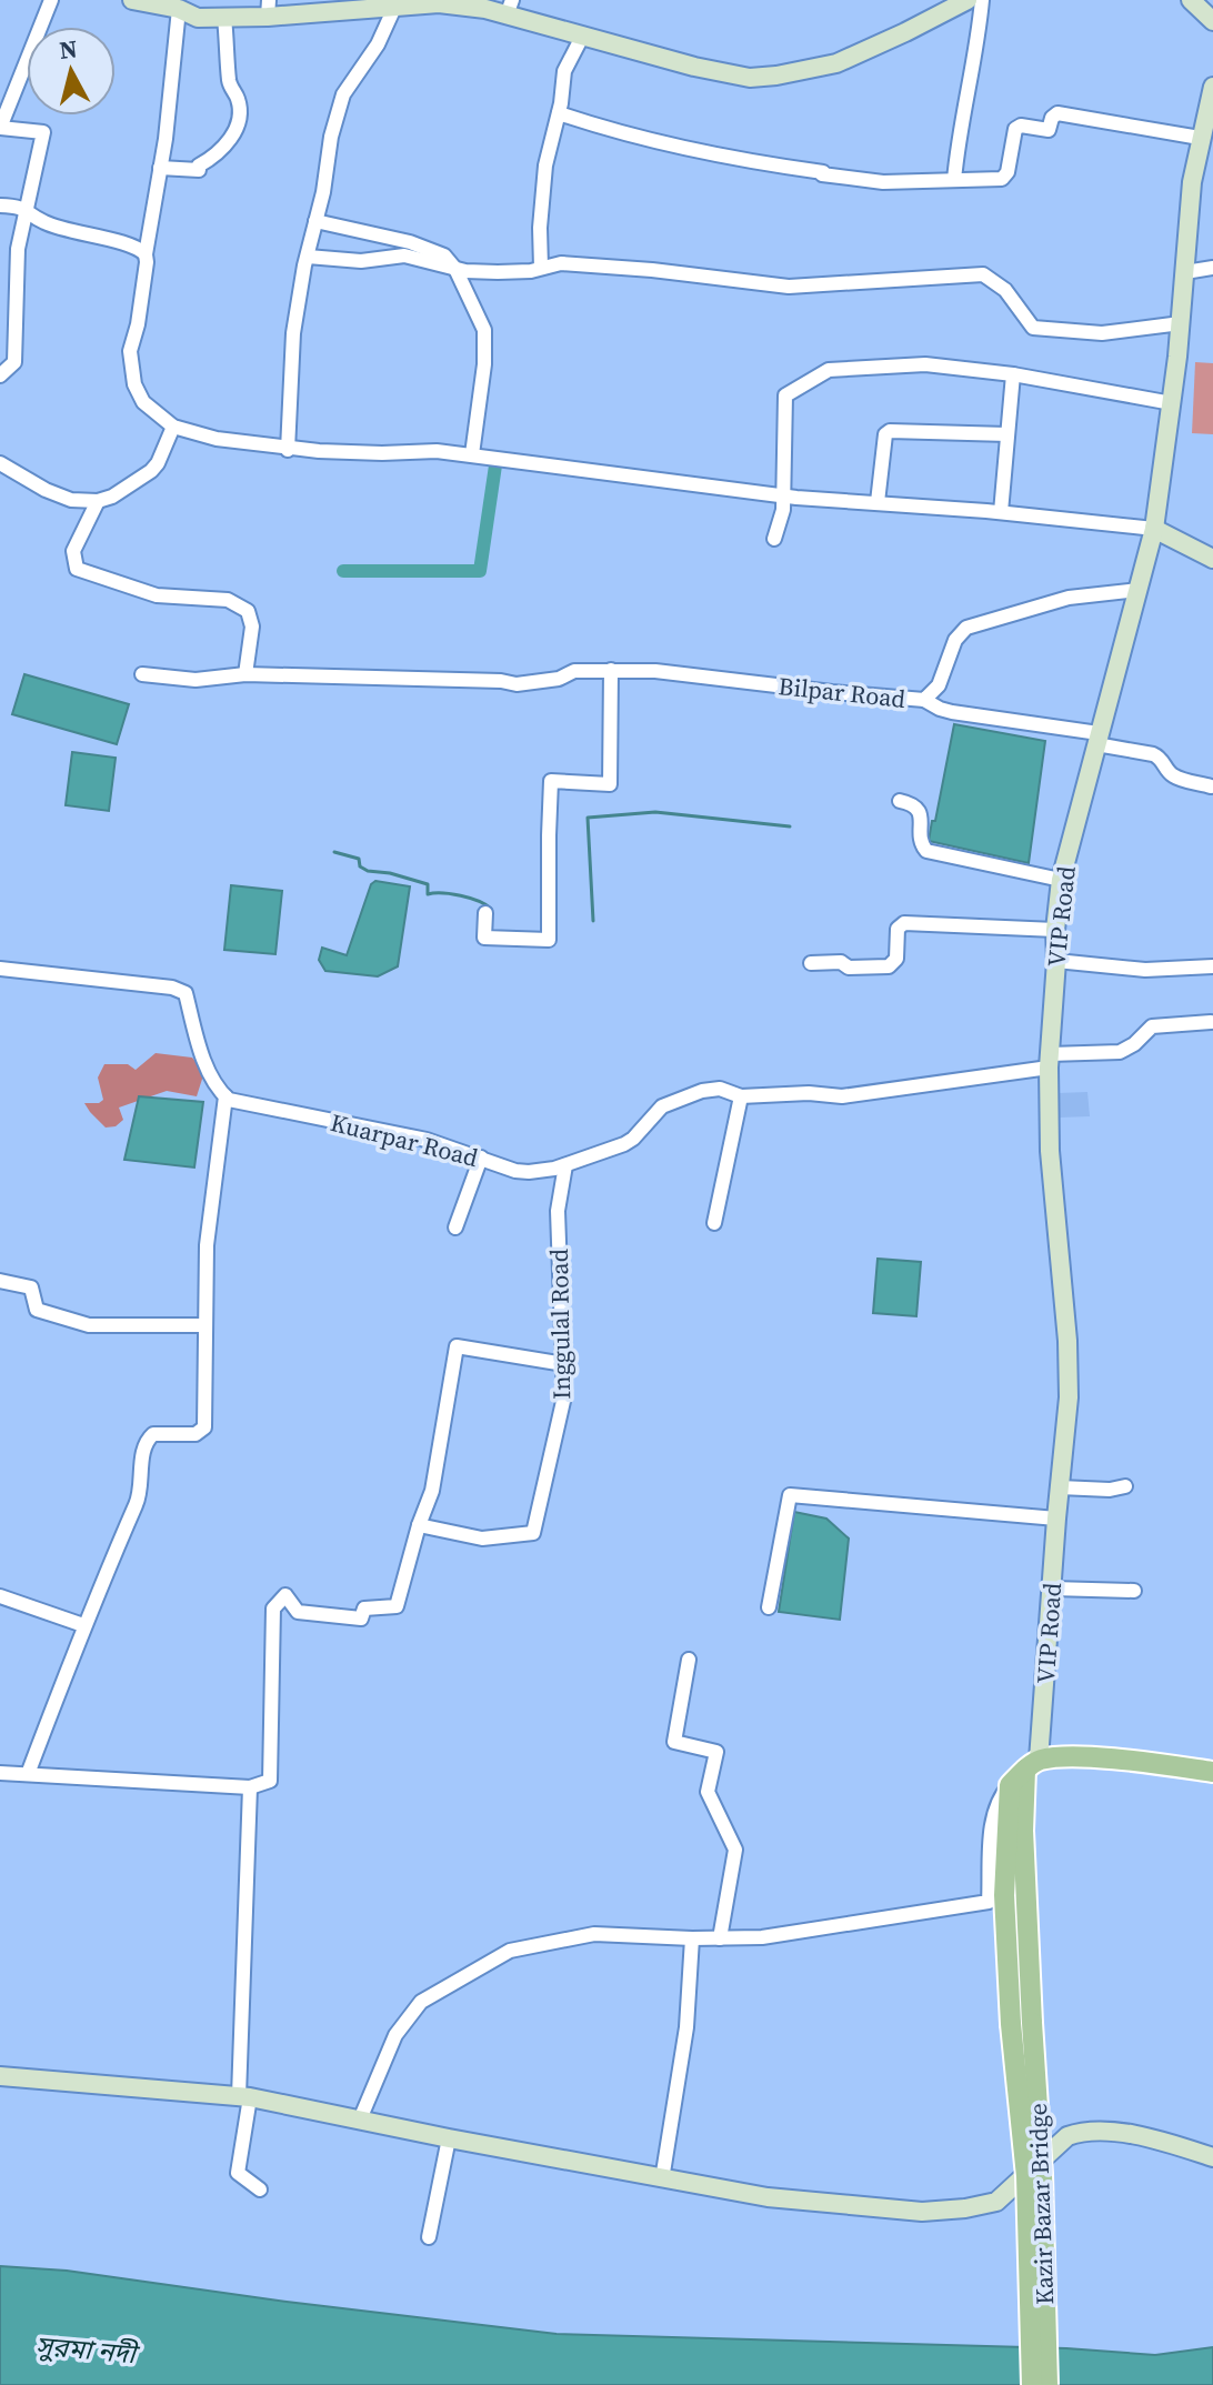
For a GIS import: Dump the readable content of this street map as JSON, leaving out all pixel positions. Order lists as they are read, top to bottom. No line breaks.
{"streets":{"main road":["Kazir Bazar Bridge"],"street":["Bilpar Road","VIP Road","Kuarpar Road","Inggulal Road"]},"crossings":[["Bilpar Road","VIP Road"],["VIP Road","Kuarpar Road"],["Kuarpar Road","Inggulal Road"]],"water":["সুরমা নদী"],"north":"top"}
